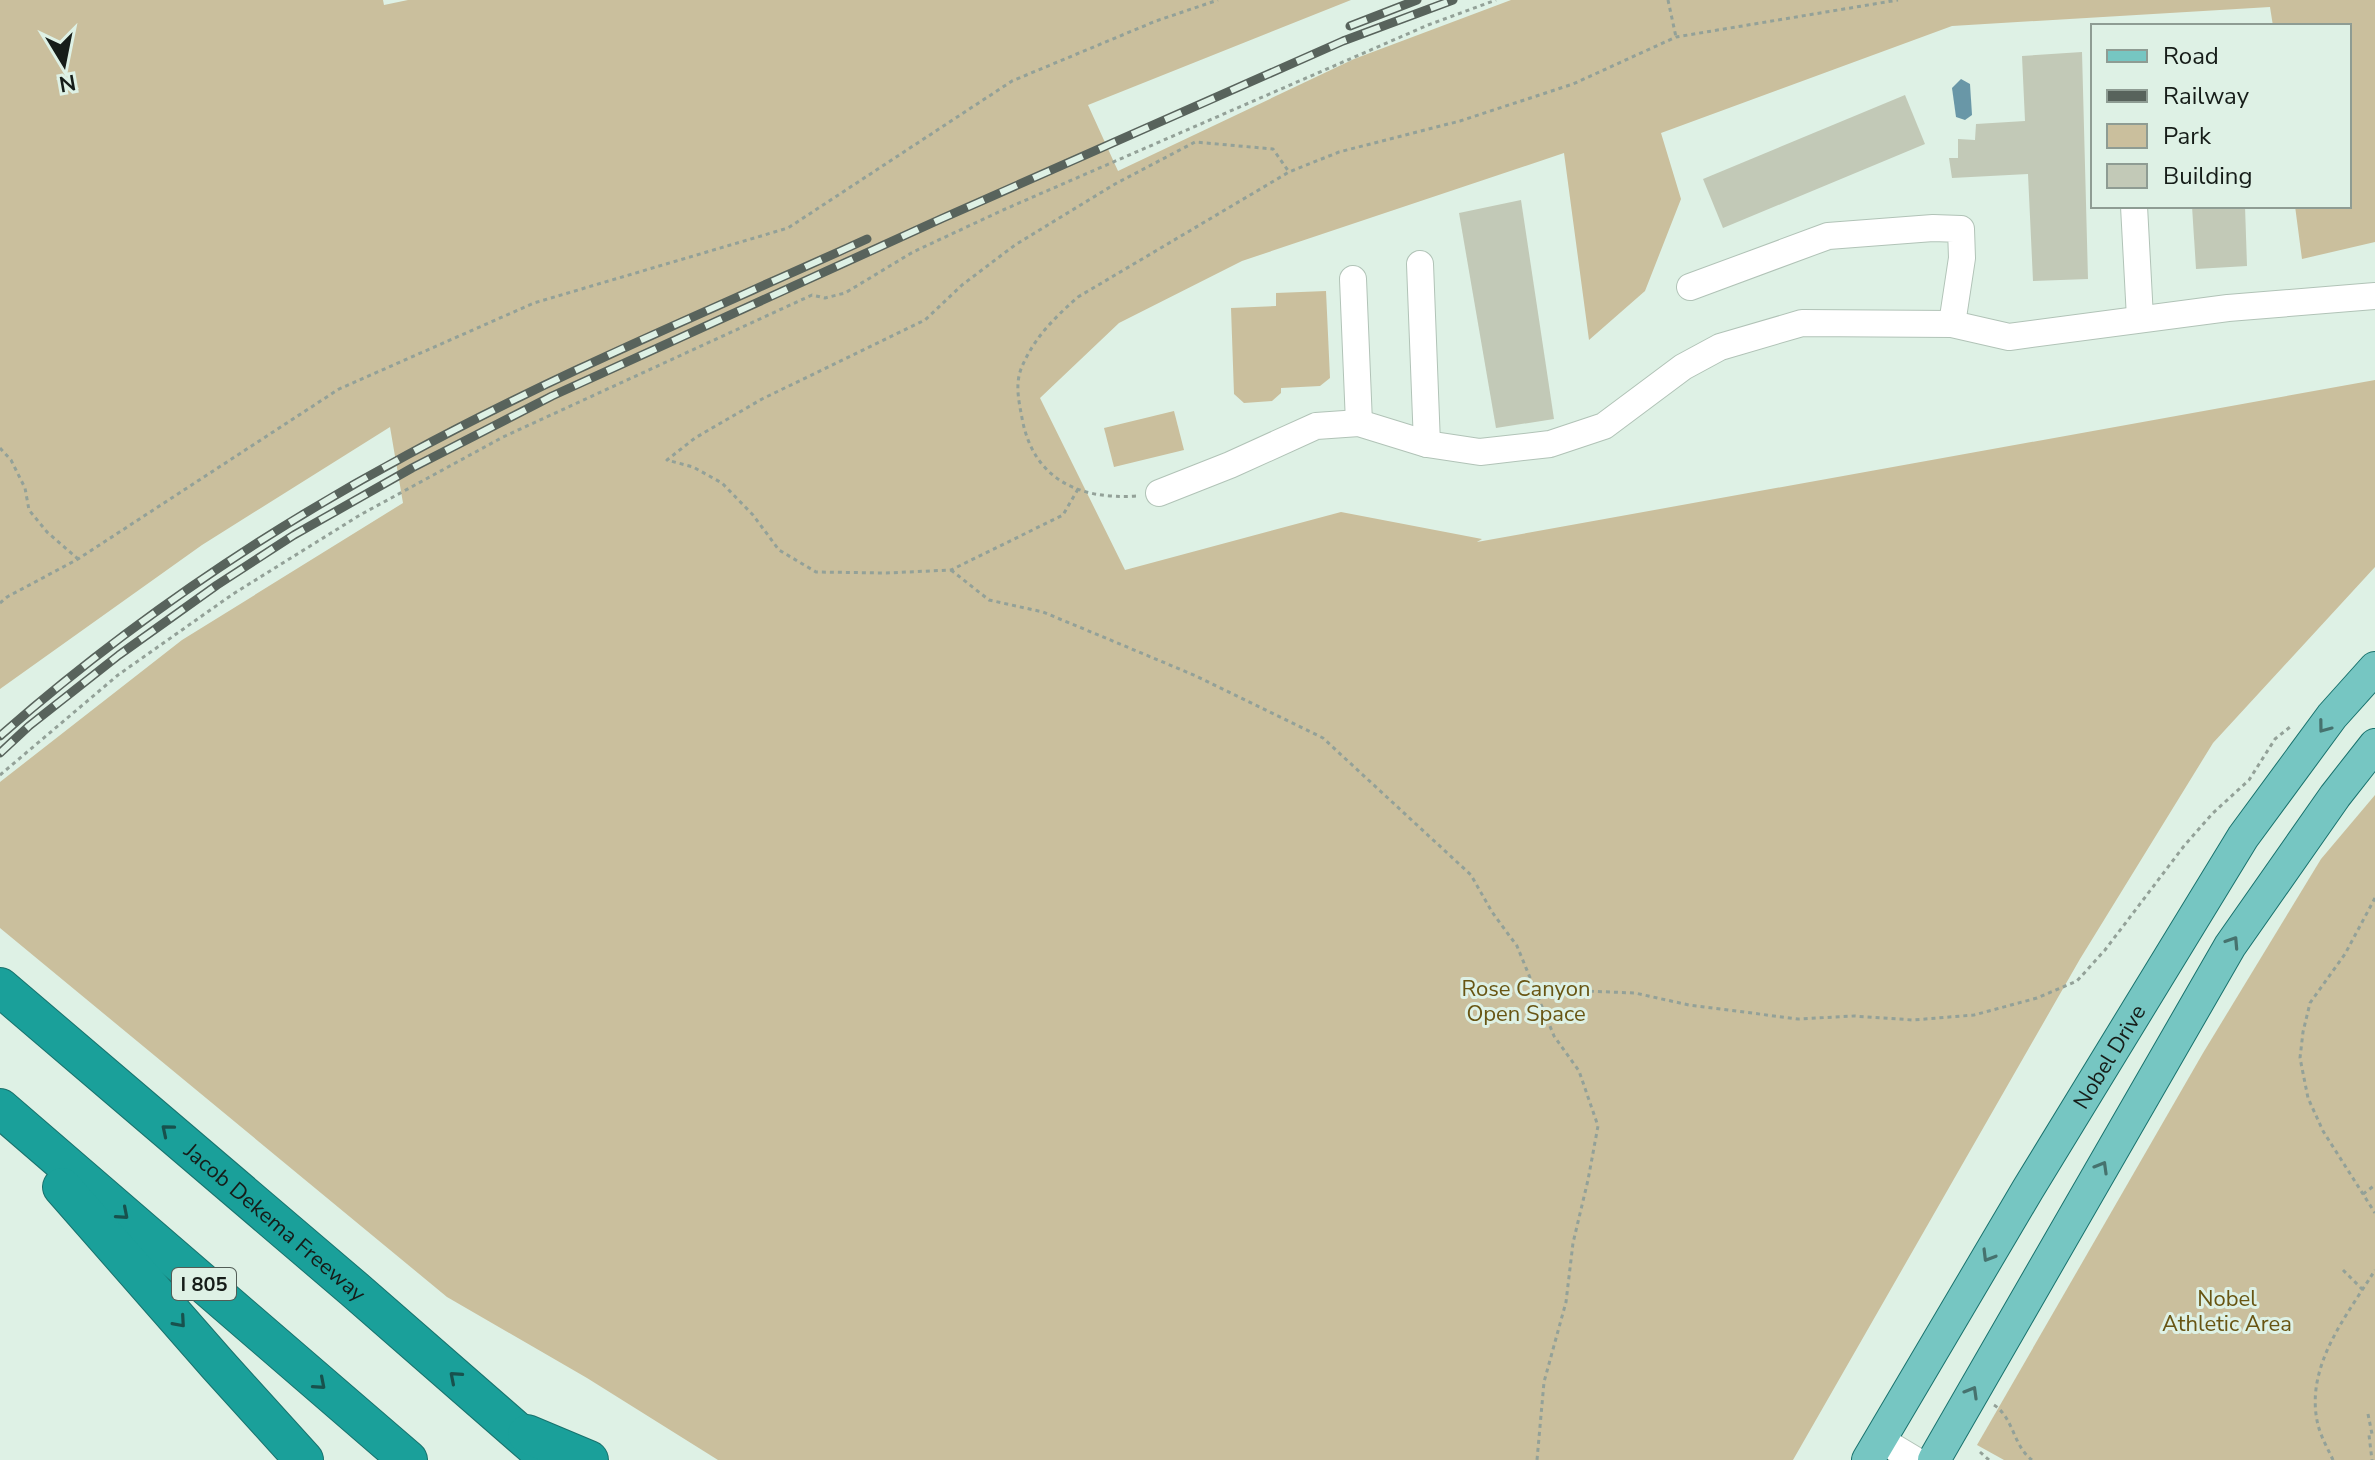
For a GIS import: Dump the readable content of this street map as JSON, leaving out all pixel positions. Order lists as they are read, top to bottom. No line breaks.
{"streets":{"highway":["Jacob Dekema Freeway","I 805"],"main road":["Nobel Drive"]},"parks":["Rose Canyon Open Space","Nobel Athletic Area"],"legend":["Road","Railway","Park","Building"],"north":"bottom"}
